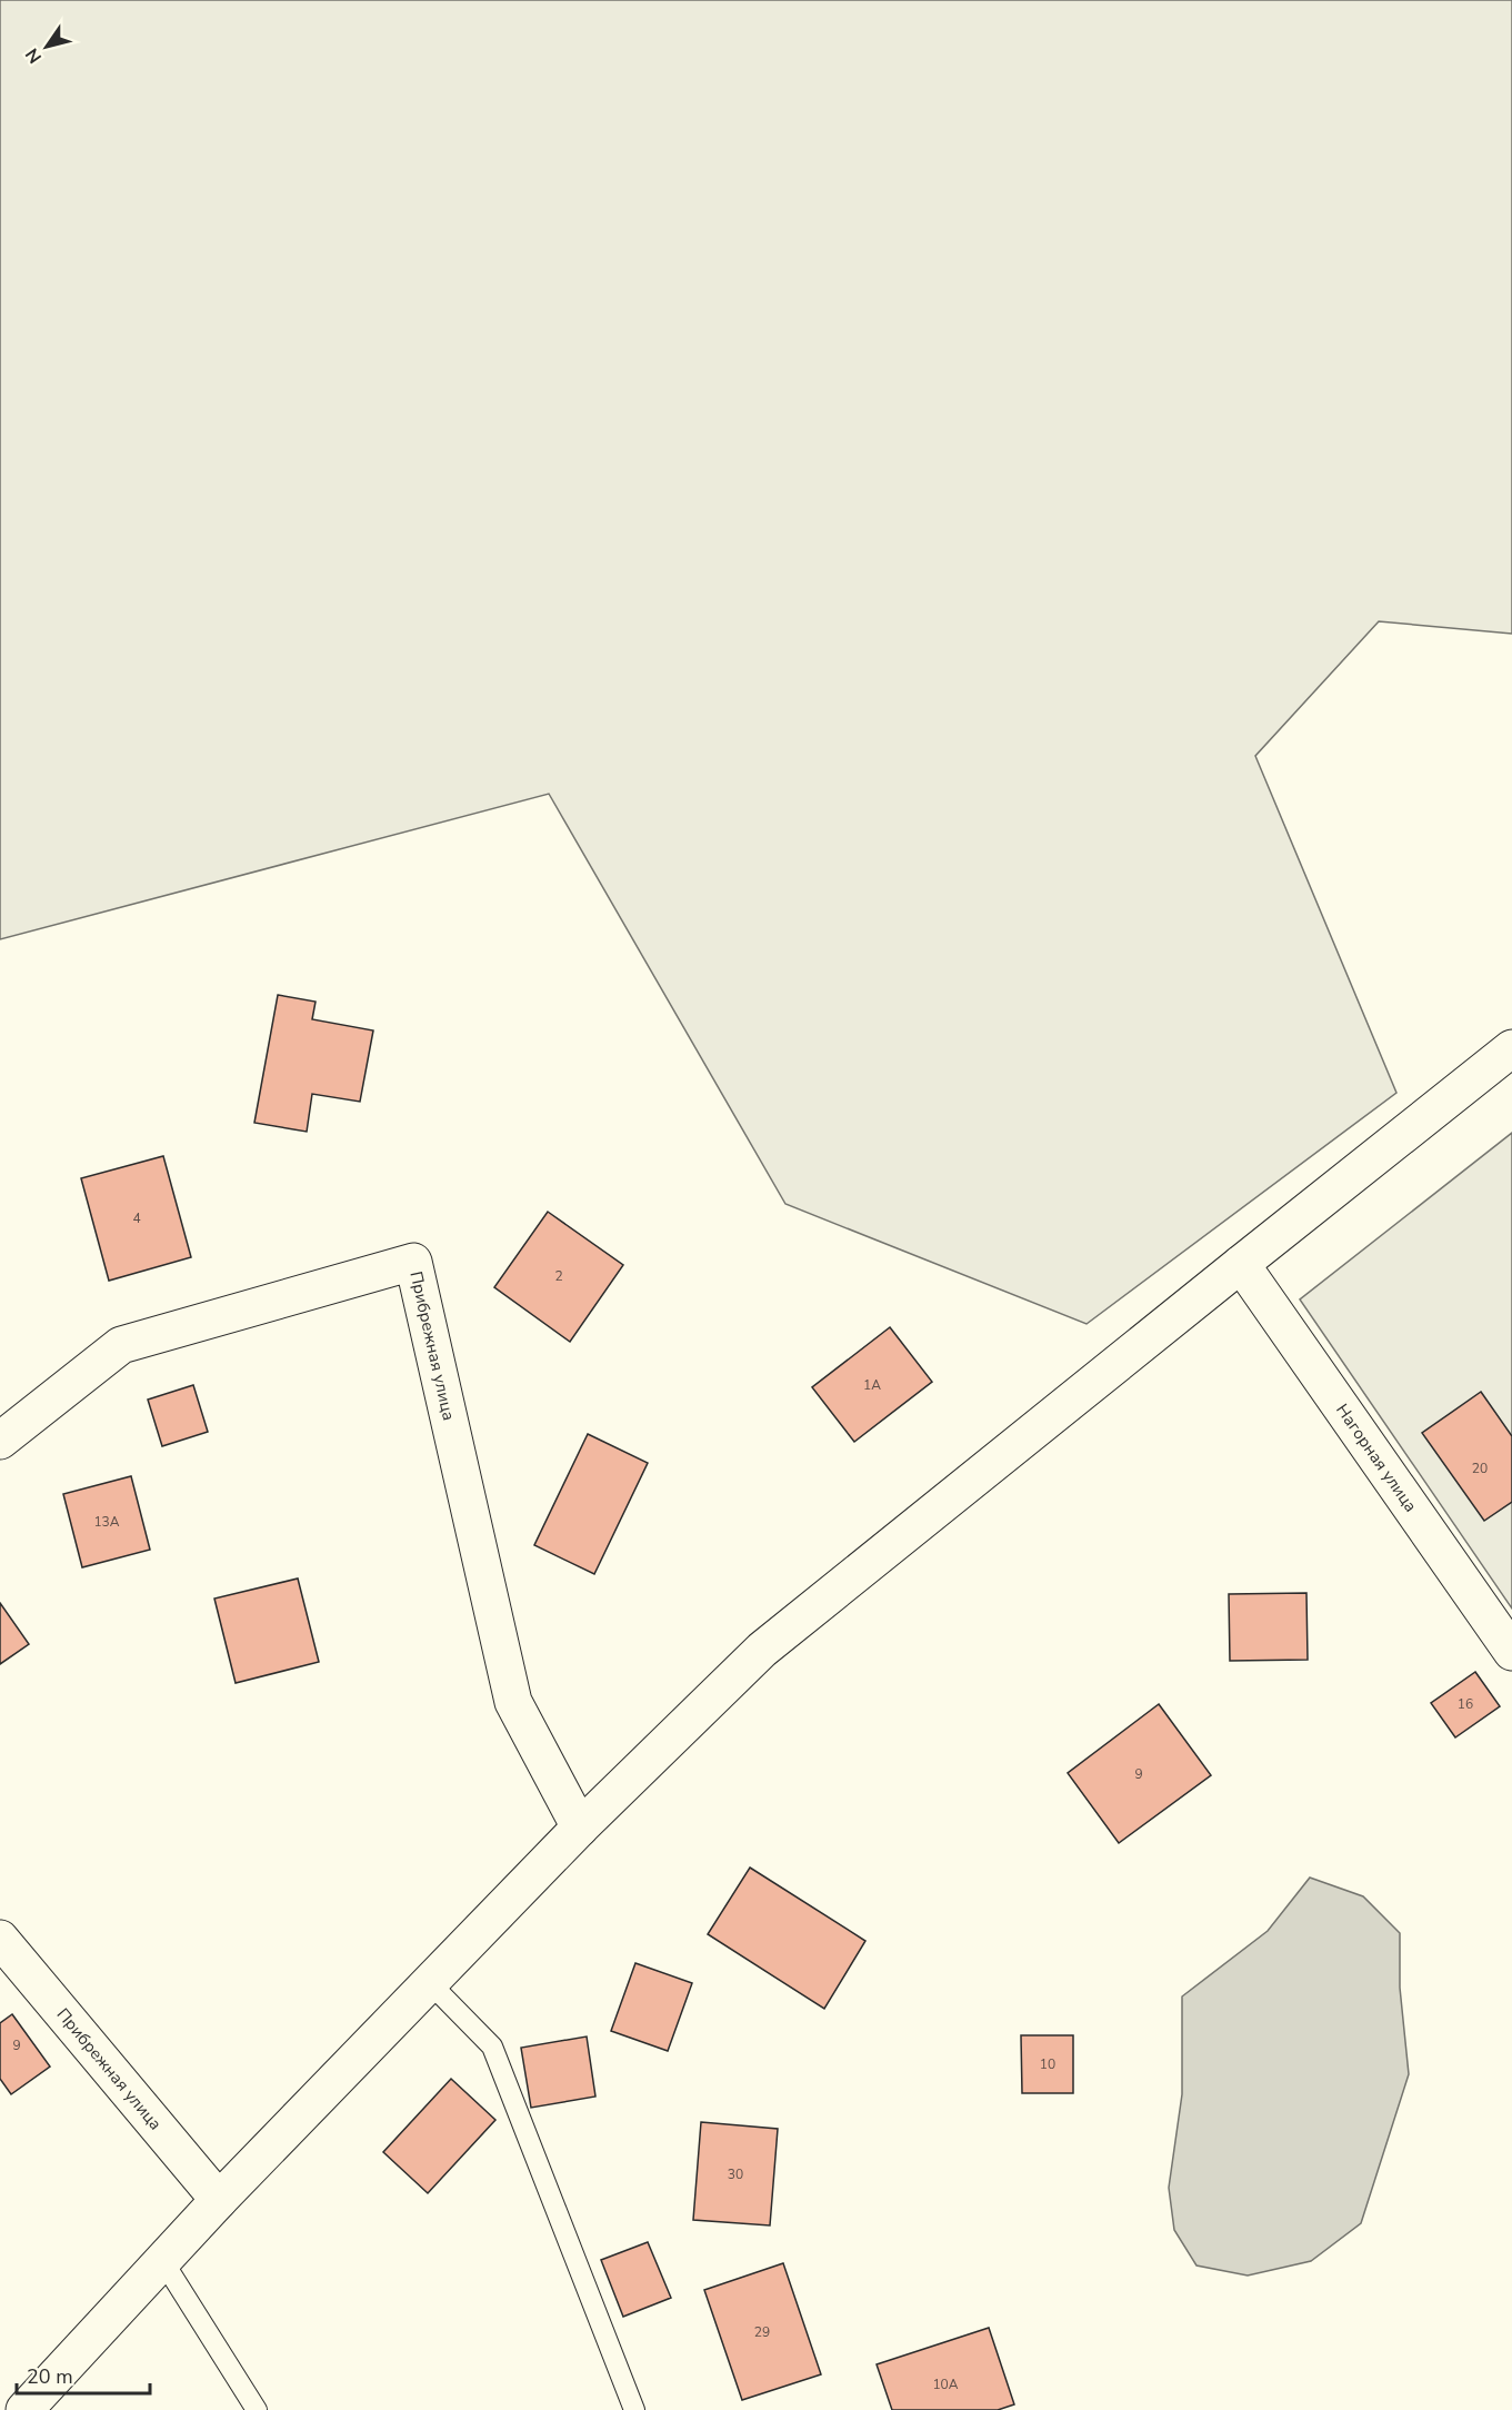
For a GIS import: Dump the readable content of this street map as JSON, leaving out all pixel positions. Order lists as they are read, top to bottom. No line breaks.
{"streets":{"main road":["Прибрежная улица","Нагорная улица"]},"house_numbers":["4","2","1А","20","13А","16","9","9","10","30","29","10А"],"scale_bar":"20 m","north":"bottom left"}
